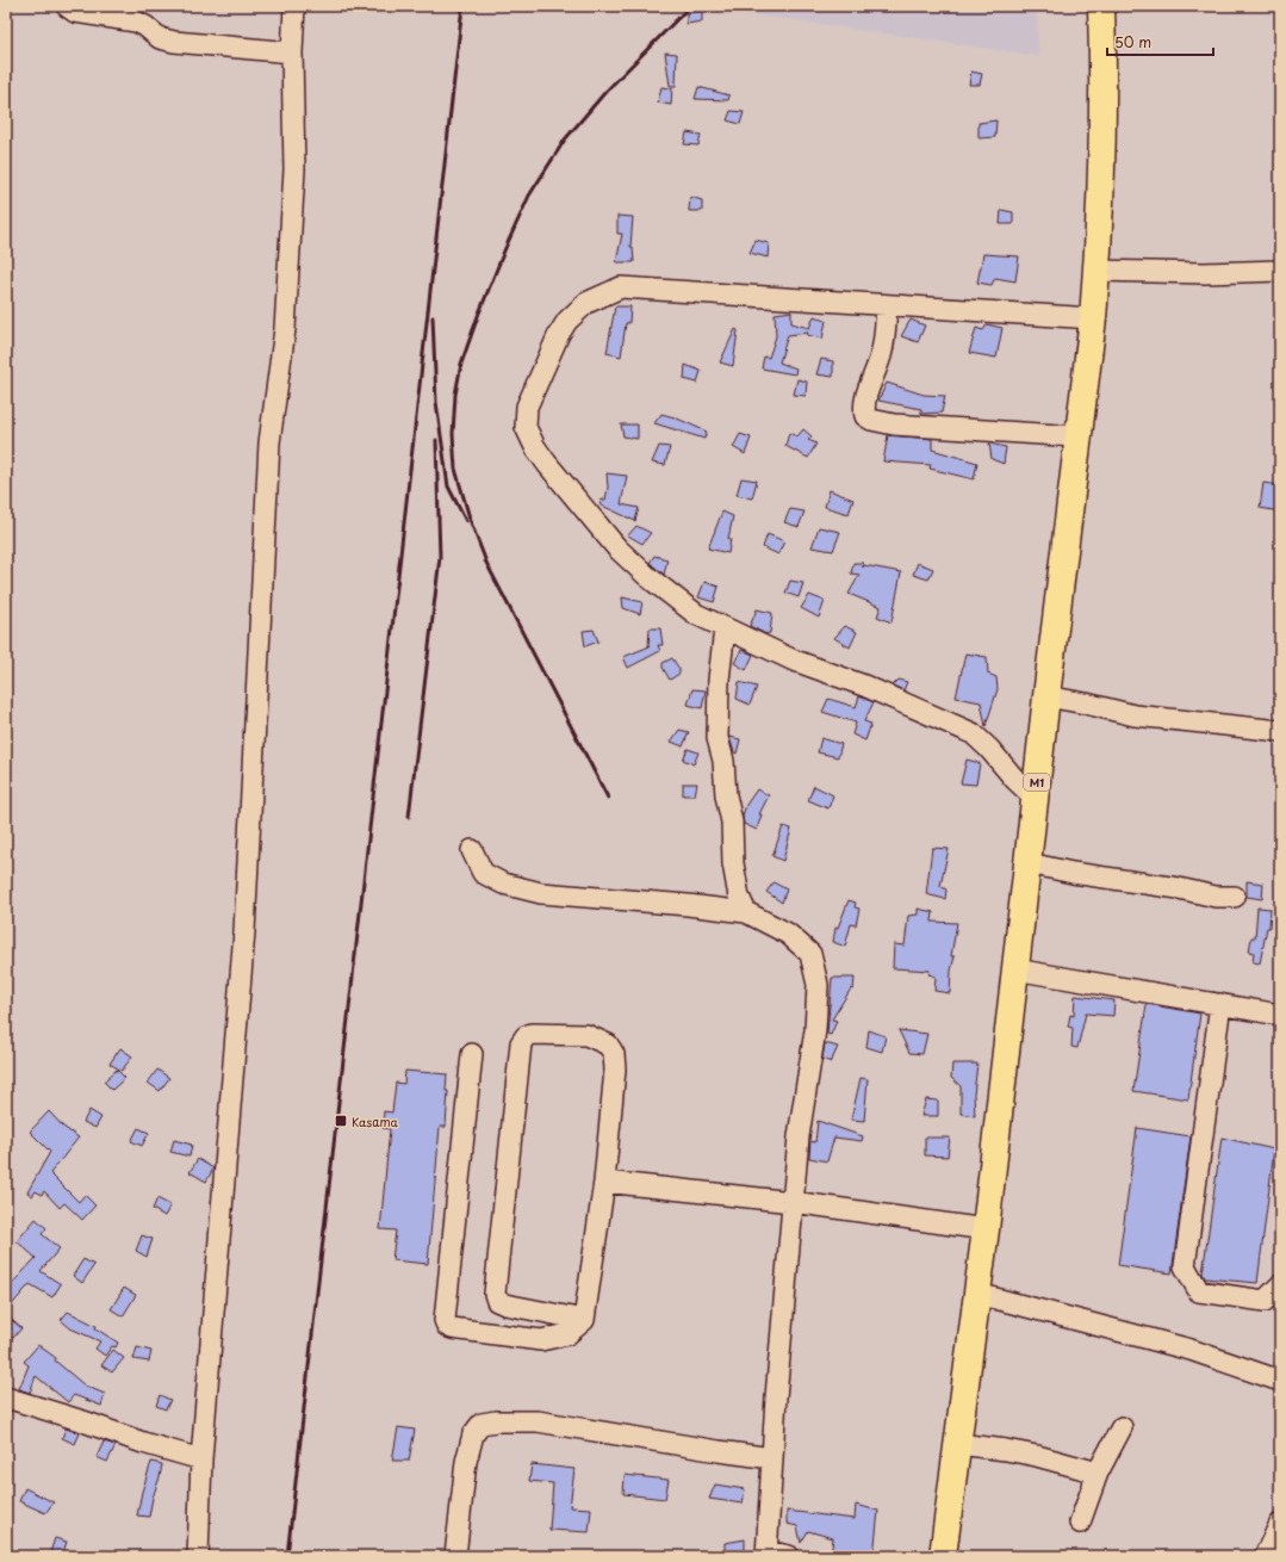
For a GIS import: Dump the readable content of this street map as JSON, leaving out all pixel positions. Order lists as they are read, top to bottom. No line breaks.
{"streets":{"main road":["M1"]},"places":{"transit":["Kasama"]},"scale_bar":"50 m"}
